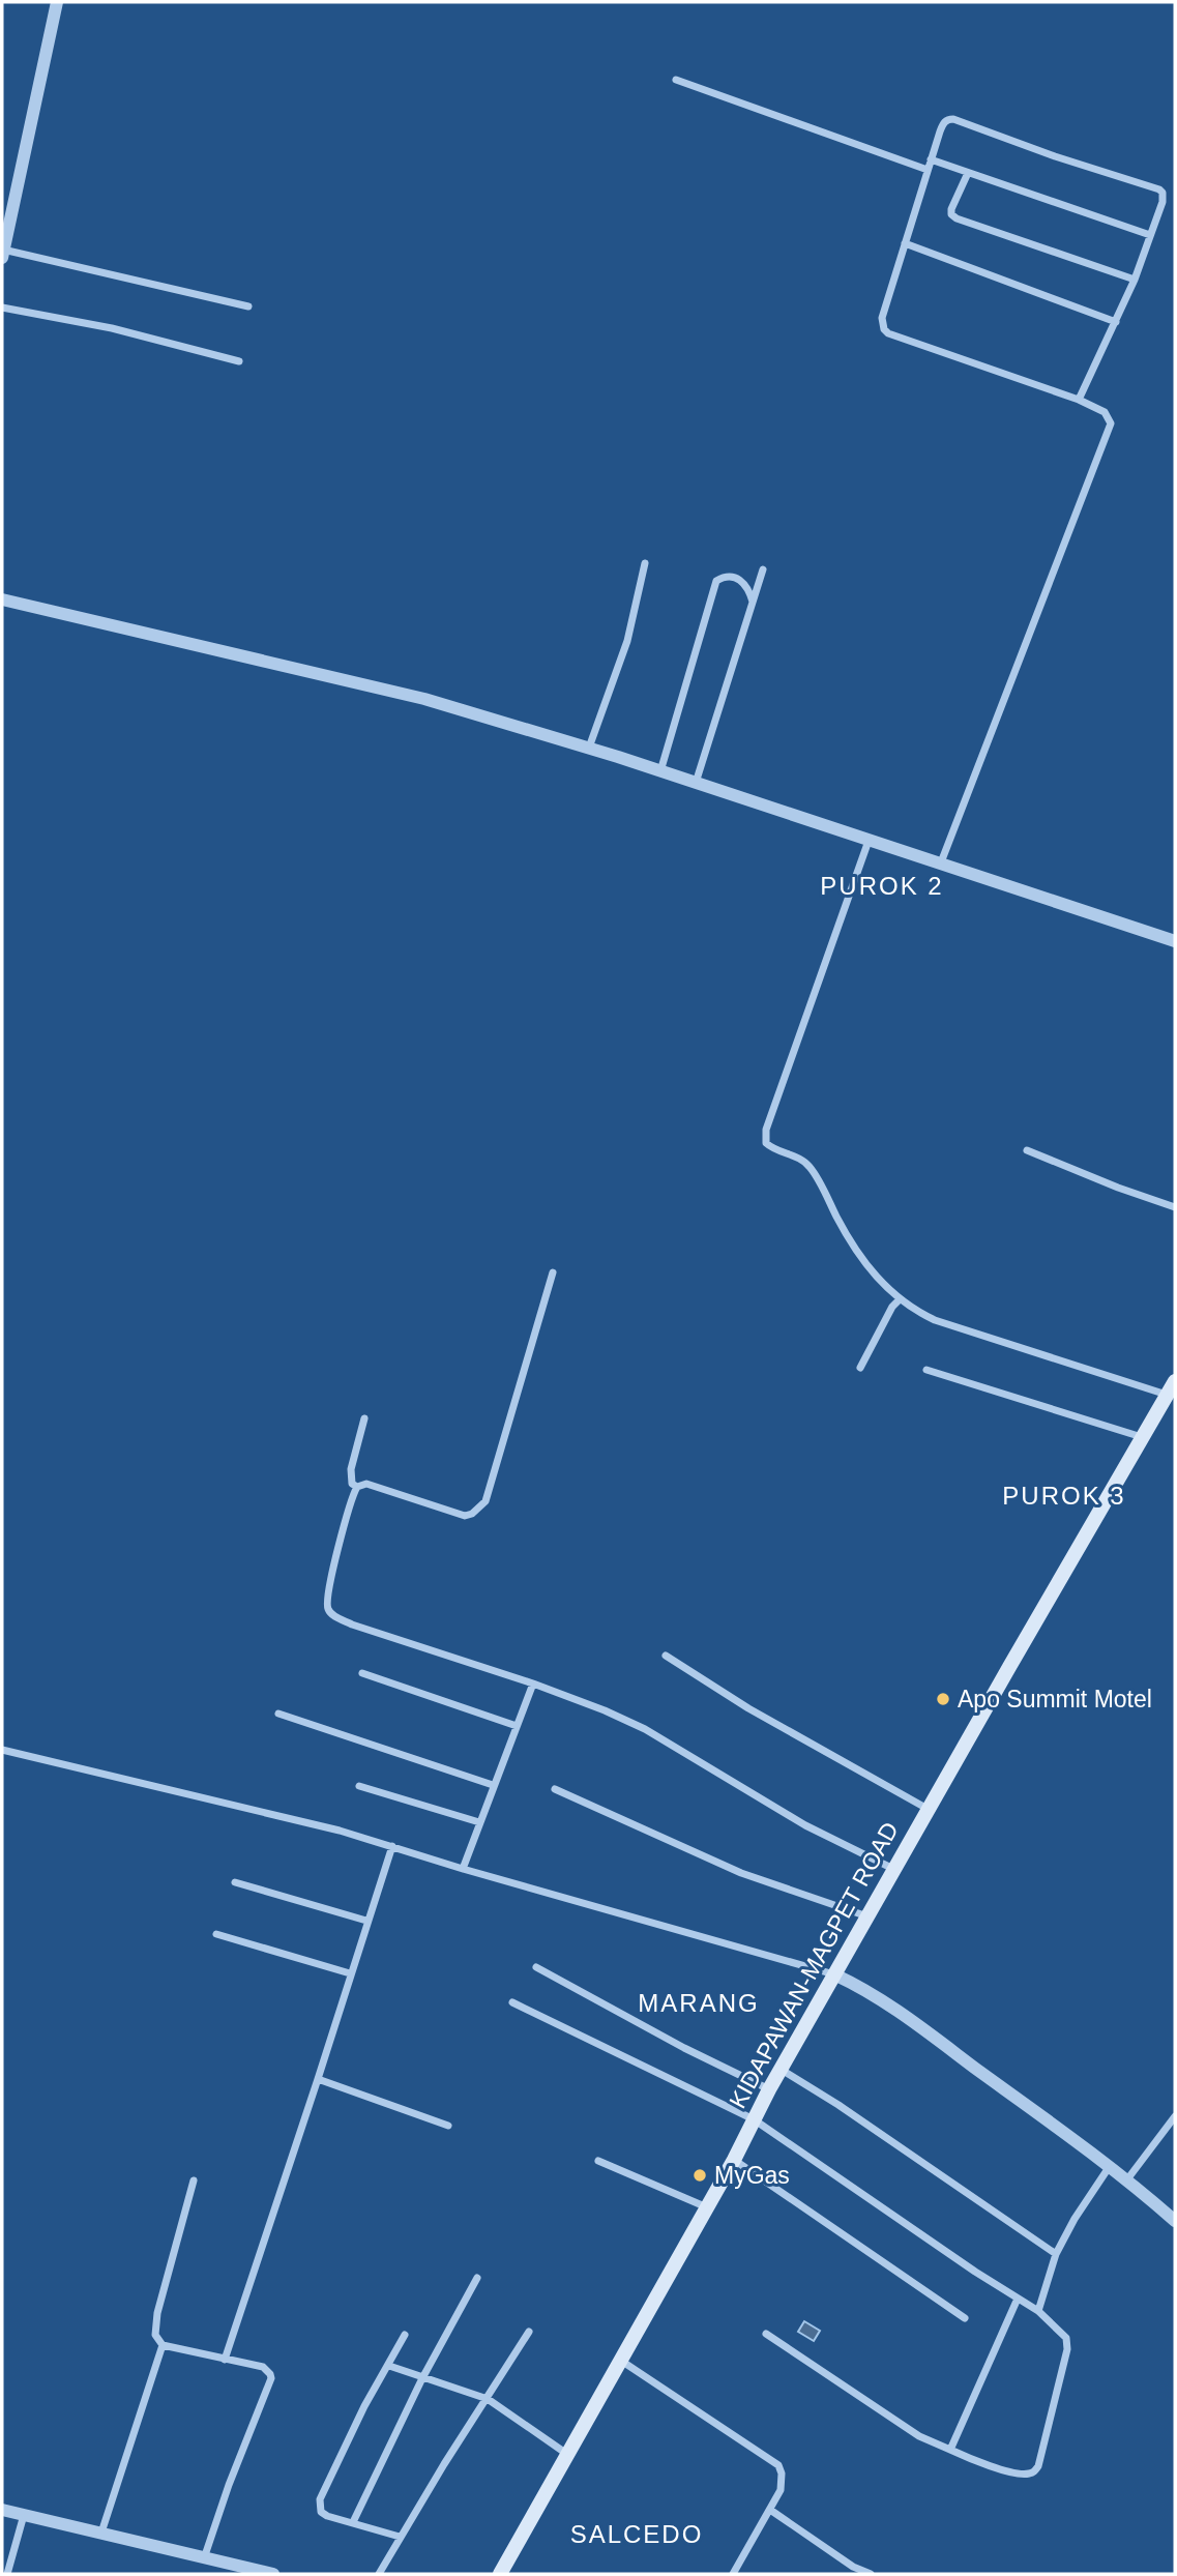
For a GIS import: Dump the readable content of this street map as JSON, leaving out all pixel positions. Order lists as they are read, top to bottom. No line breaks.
{"streets":{"main road":["KIDAPAWAN-MAGPET ROAD"]},"districts":["PUROK 2","PUROK 3","MARANG","SALCEDO"],"places":["Apo Summit Motel","MyGas"]}
